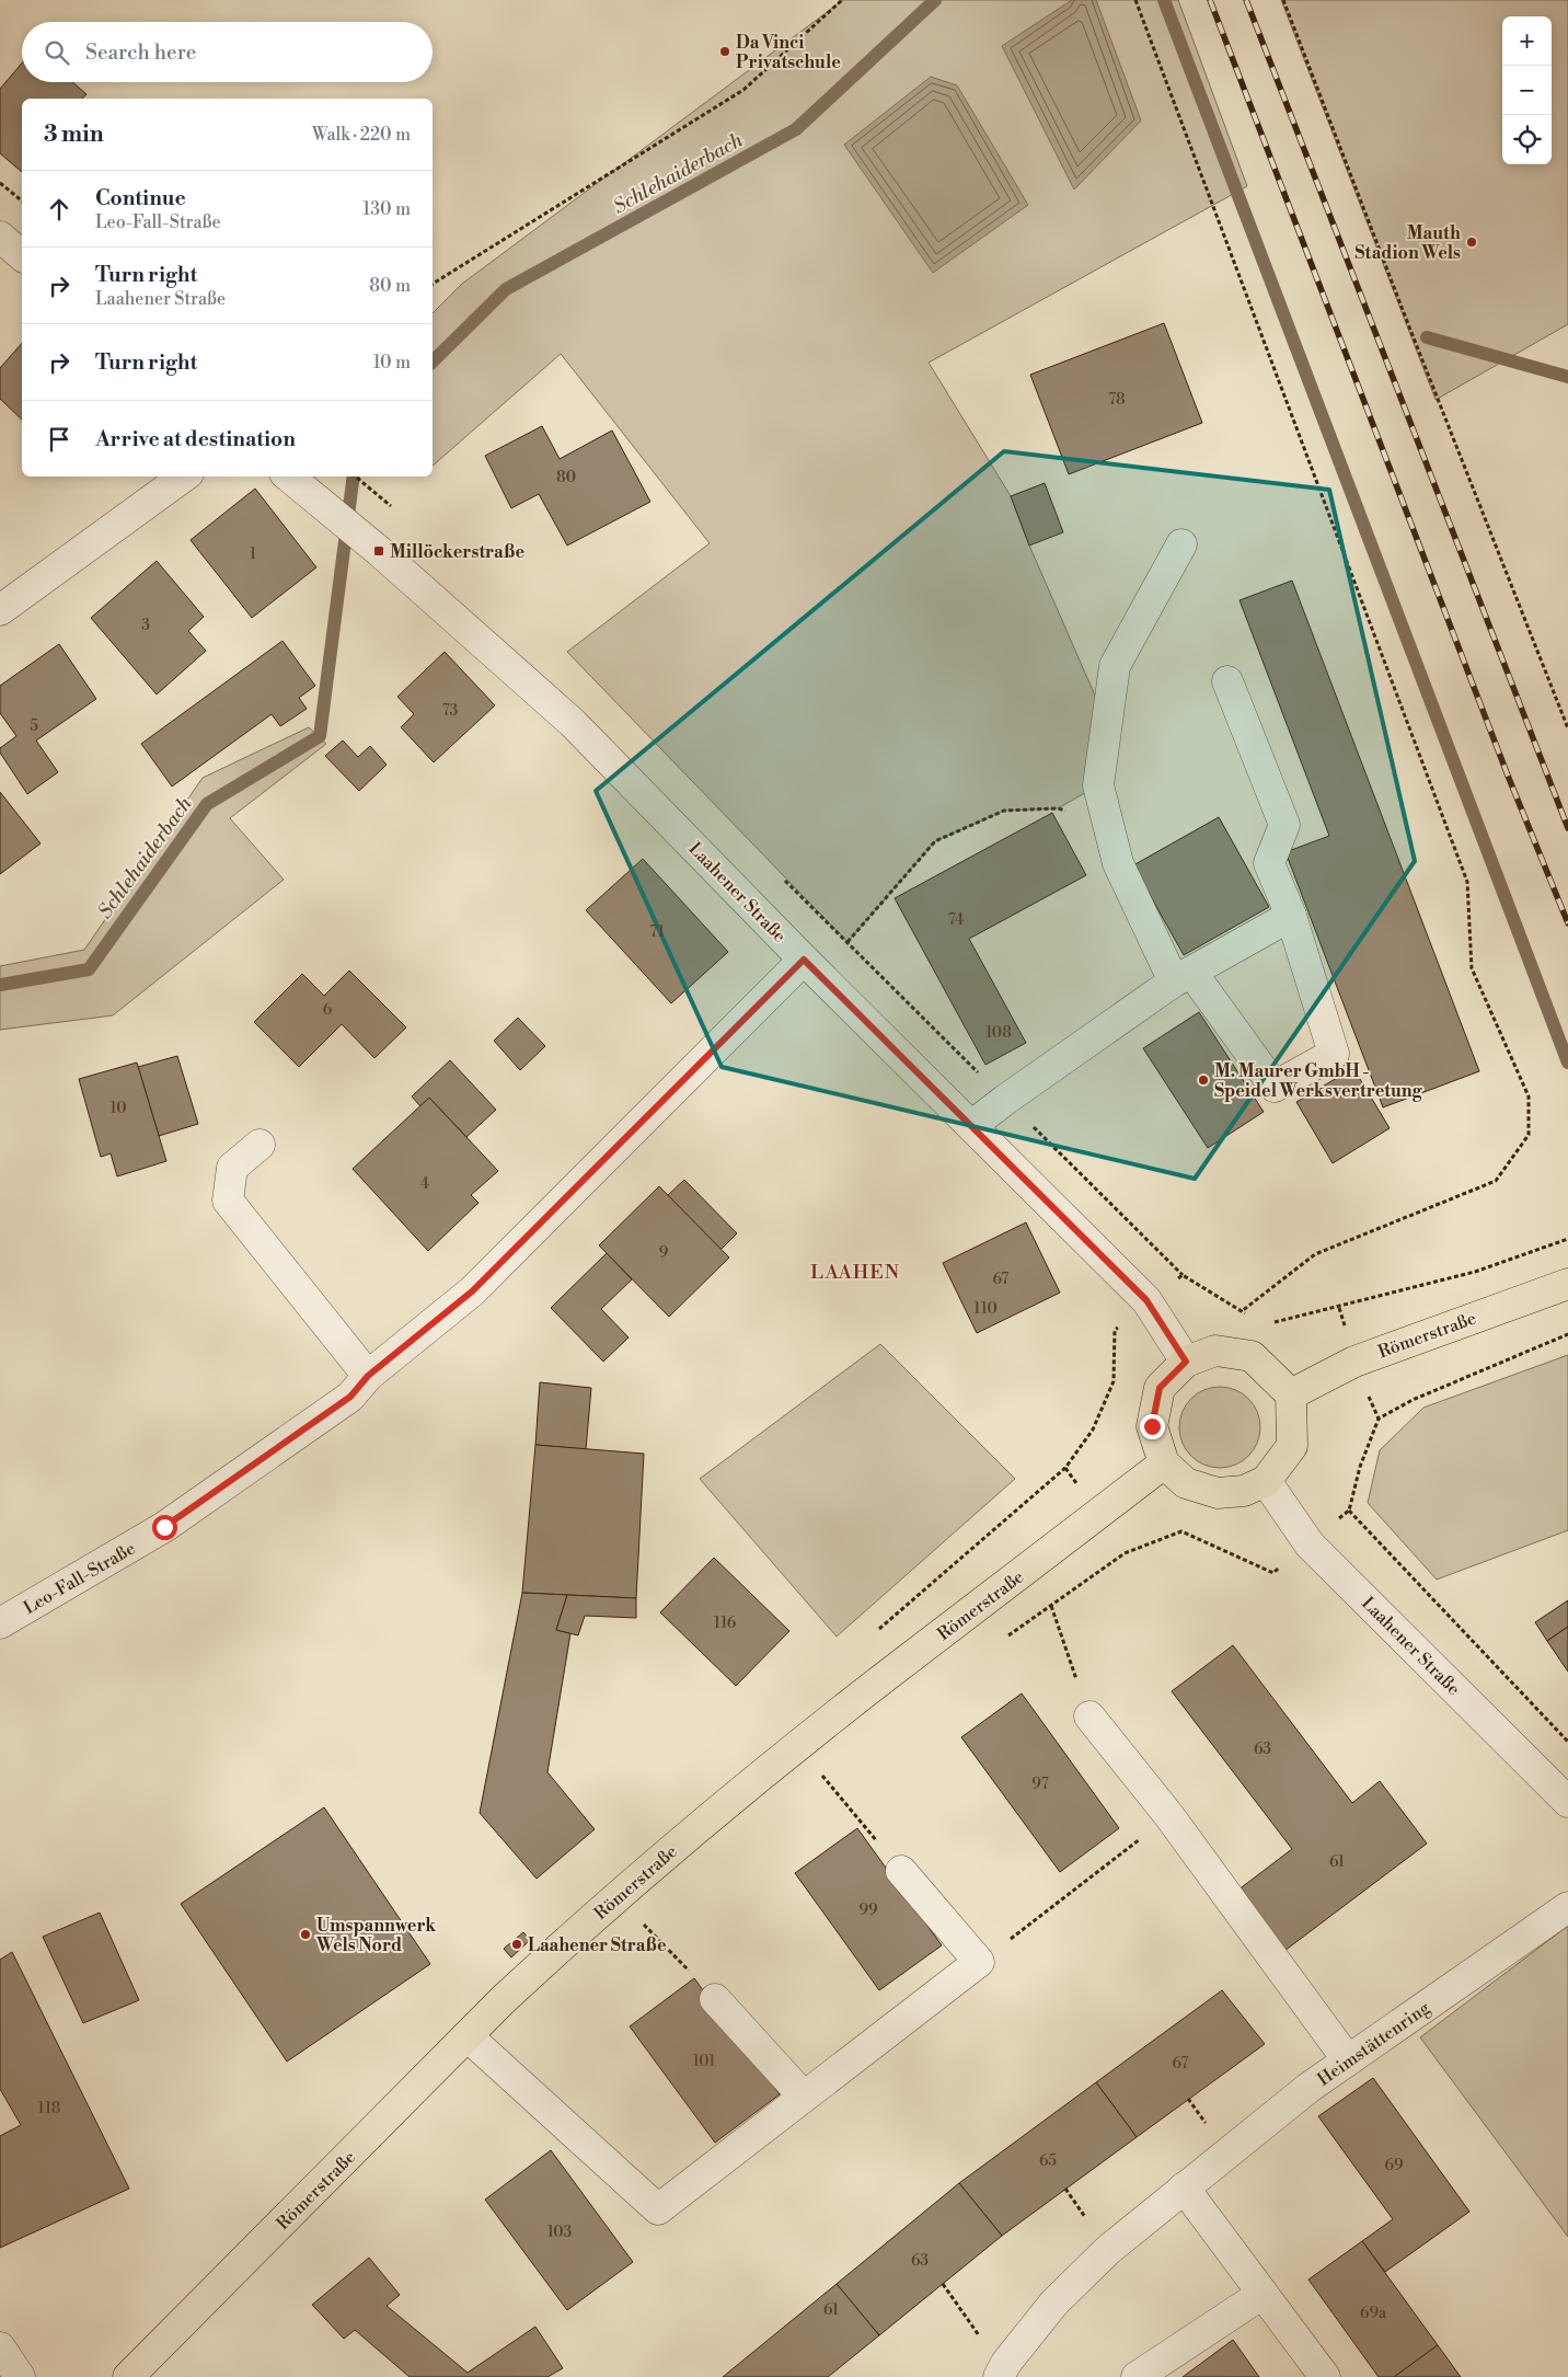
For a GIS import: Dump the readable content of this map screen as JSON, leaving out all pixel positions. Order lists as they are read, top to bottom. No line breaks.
{"streets":{"main road":["Römerstraße"],"street":["Laahener Straße","Leo-Fall-Straße","Heimstättenring"]},"crossings":[["Laahener Straße","Römerstraße"],["Laahener Straße","Leo-Fall-Straße"]],"districts":["LAAHEN"],"water":["Schlehaiderbach"],"places":{"other":["Da Vinci Privatschule","Mauth Stadion Wels","M. Maurer GmbH - Speidel Werksvertretung","Umspannwerk Wels Nord","Laahener Straße"],"transit":["Millöckerstraße"]},"house_numbers":["78","80","1","3","73","5","74","71","6","108","10","4","9","67","110","116","63","97","61","99","101","67","118","65","69","103","63","61","69a"],"page":{"map_buttons":["+","−"],"search":"Search here","heading":["3 min","Walk · 220 m"],"list":[["Continue","Leo-Fall-Straße","130 m"],["Turn right","Laahener Straße","80 m"],["Turn right","10 m"],"Arrive at destination"]}}
